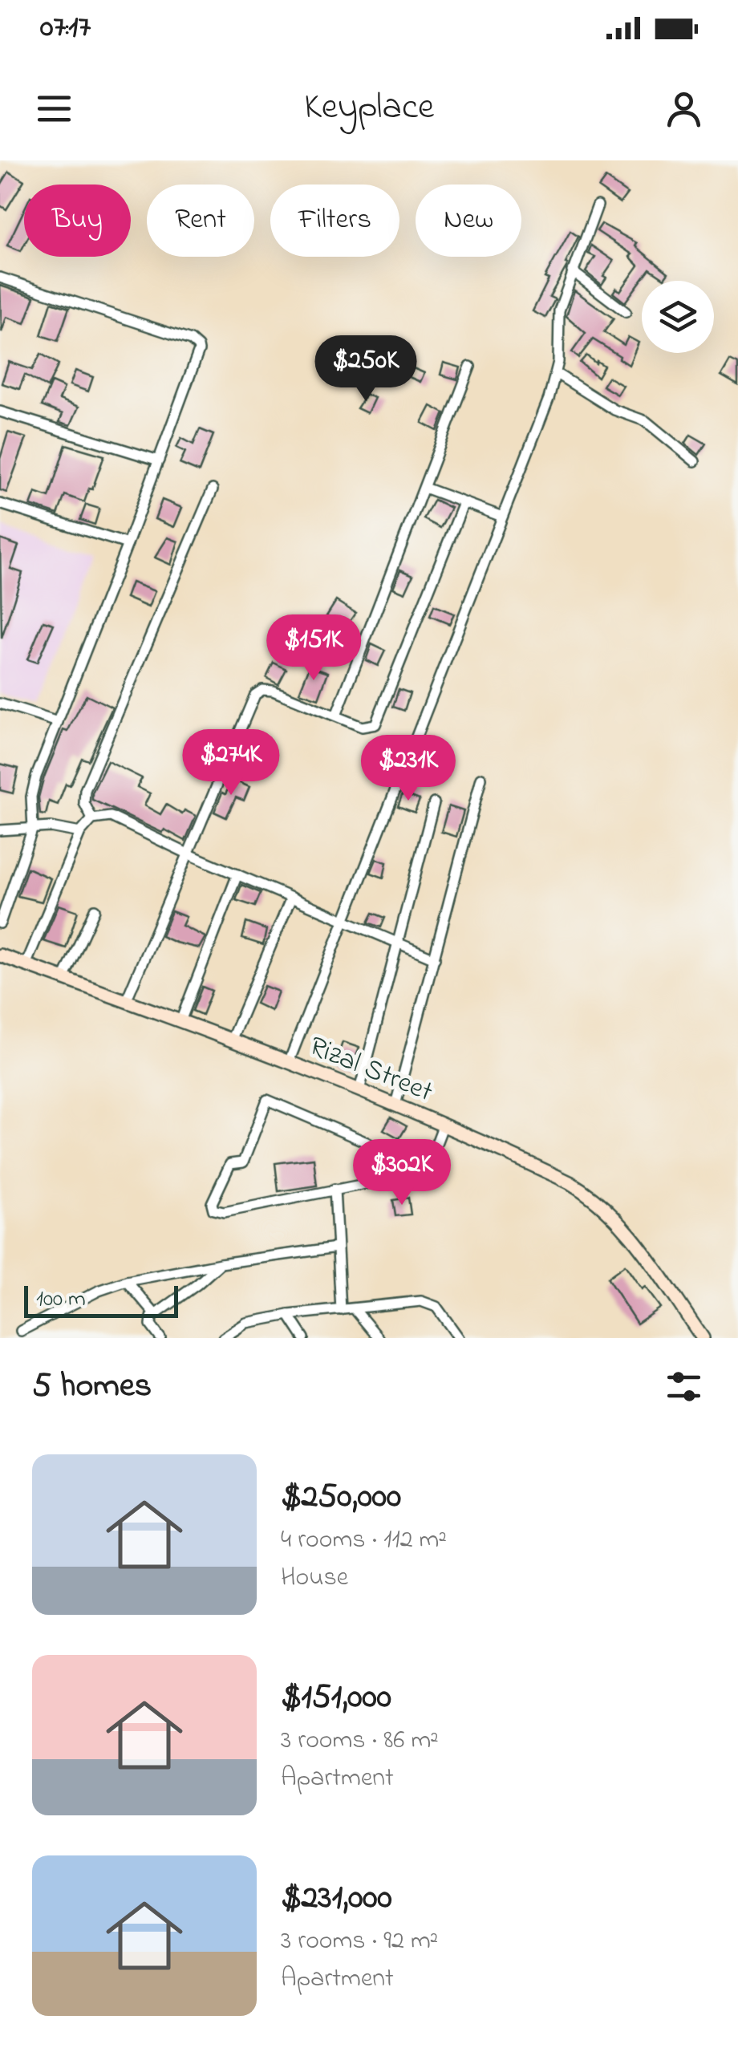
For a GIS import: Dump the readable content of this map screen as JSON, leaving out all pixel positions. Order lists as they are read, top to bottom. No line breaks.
{"streets":{"street":["Rizal Street"]},"scale_bar":"100 m","page":{"status":"07:17","header":"Keyplace","chip":["Buy","Rent","Filters","New"],"price":["$250K","$151K","$274K","$231K","$302K"],"scale":"100 m","heading":"5 homes","list":[{"name":"$250,000","note":"4 rooms · 112 m² · House"},{"name":"$151,000","note":"3 rooms · 86 m² · Apartment"},{"name":"$231,000","note":"3 rooms · 92 m² · Apartment"}]}}
